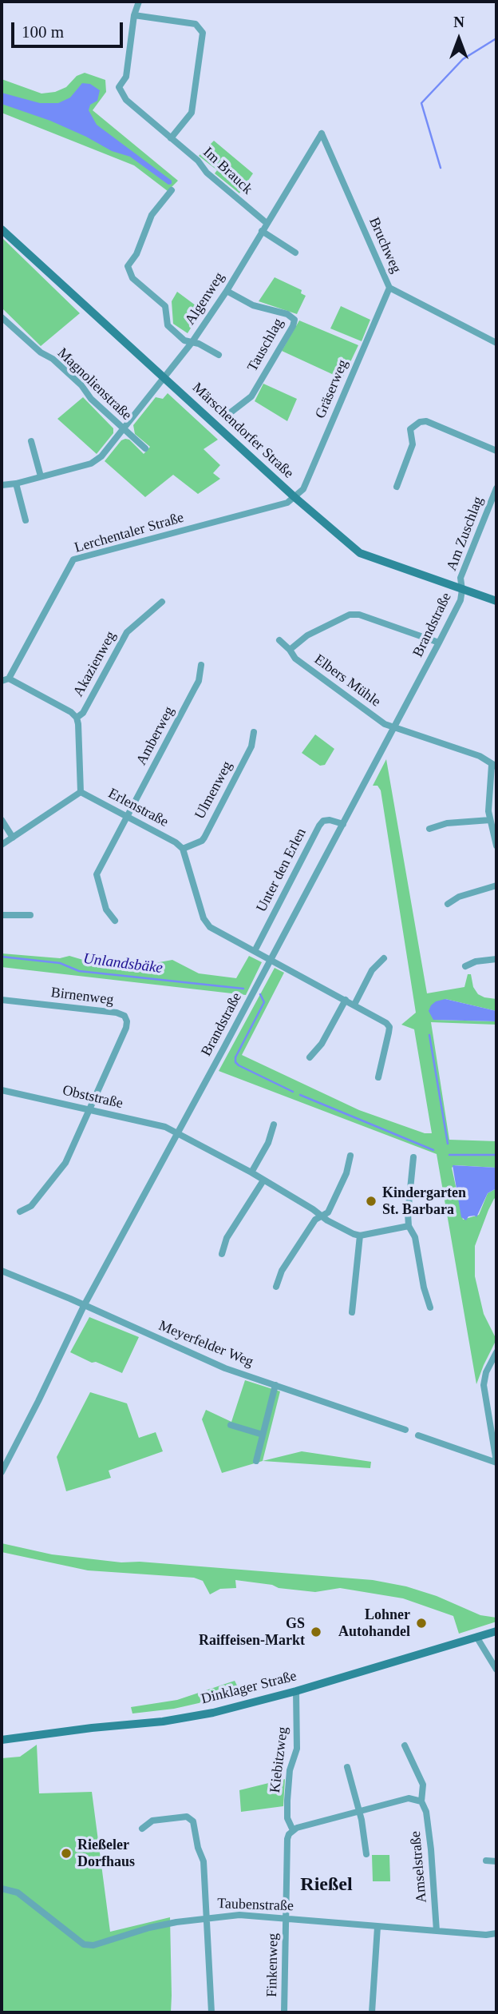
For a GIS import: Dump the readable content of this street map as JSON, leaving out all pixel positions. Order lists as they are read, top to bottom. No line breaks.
{"streets":{"street":["Im Brauck","Bruchweg","Algenweg","Tauschlag","Magnolienstraße","Gräserweg","Märschendorfer Straße","Lerchentaler Straße","Am Zuschlag","Brandstraße","Akazienweg","Elbers Mühle","Amberweg","Ulmenweg","Erlenstraße","Unter den Erlen","Birnenweg","Obststraße","Meyerfelder Weg","Dinklager Straße","Kiebitzweg","Amselstraße","Taubenstraße","Finkenweg"]},"crossings":[["Im Brauck","Algenweg"],["Bruchweg","Algenweg"],["Bruchweg","Gräserweg"],["Algenweg","Tauschlag"],["Algenweg","Magnolienstraße"],["Algenweg","Märschendorfer Straße"],["Gräserweg","Märschendorfer Straße"],["Gräserweg","Lerchentaler Straße"],["Märschendorfer Straße","Lerchentaler Straße"],["Märschendorfer Straße","Am Zuschlag"],["Märschendorfer Straße","Brandstraße"],["Am Zuschlag","Brandstraße"],["Brandstraße","Elbers Mühle"],["Brandstraße","Unter den Erlen"],["Brandstraße","Obststraße"],["Brandstraße","Meyerfelder Weg"],["Amberweg","Erlenstraße"],["Ulmenweg","Erlenstraße"],["Birnenweg","Obststraße"],["Dinklager Straße","Kiebitzweg"],["Amselstraße","Taubenstraße"],["Taubenstraße","Finkenweg"]],"districts":["Rießel"],"water":["Unlandsbäke"],"places":["Kindergarten St. Barbara","Lohner Autohandel","GS Raiffeisen-Markt","Rießeler Dorfhaus"],"scale_bar":"100 m","north":"top"}
